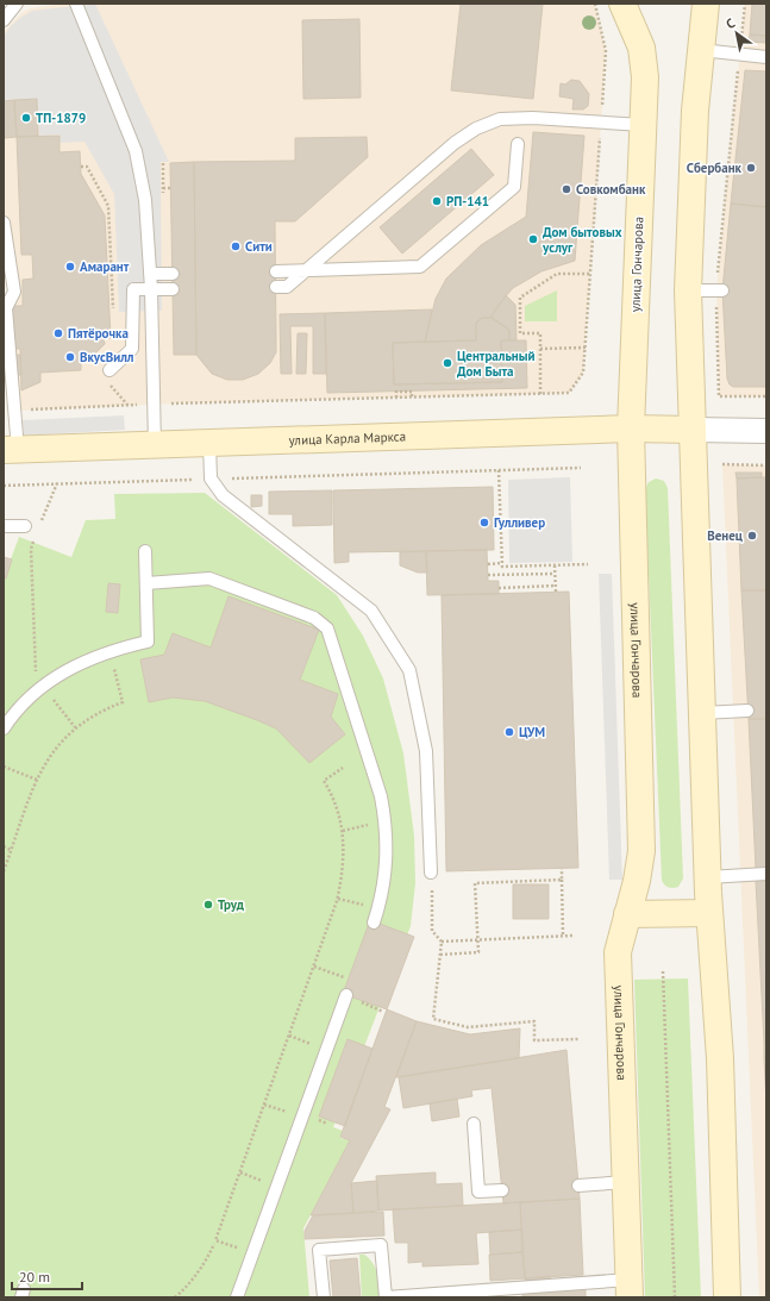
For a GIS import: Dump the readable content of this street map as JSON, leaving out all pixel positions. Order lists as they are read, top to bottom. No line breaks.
{"streets":{"main road":["улица Гончарова","улица Карла Маркса"]},"crossings":[["улица Гончарова","улица Карла Маркса"]],"places":["ТП-1879","Сбербанк","Совкомбанк","РП-141","Дом бытовых услуг","Сити","Амарант","Пятёрочка","ВкусВилл","Центральный Дом Быта","Гулливер","Венец","ЦУМ","Труд"],"scale_bar":"20 m","north":"top left"}
